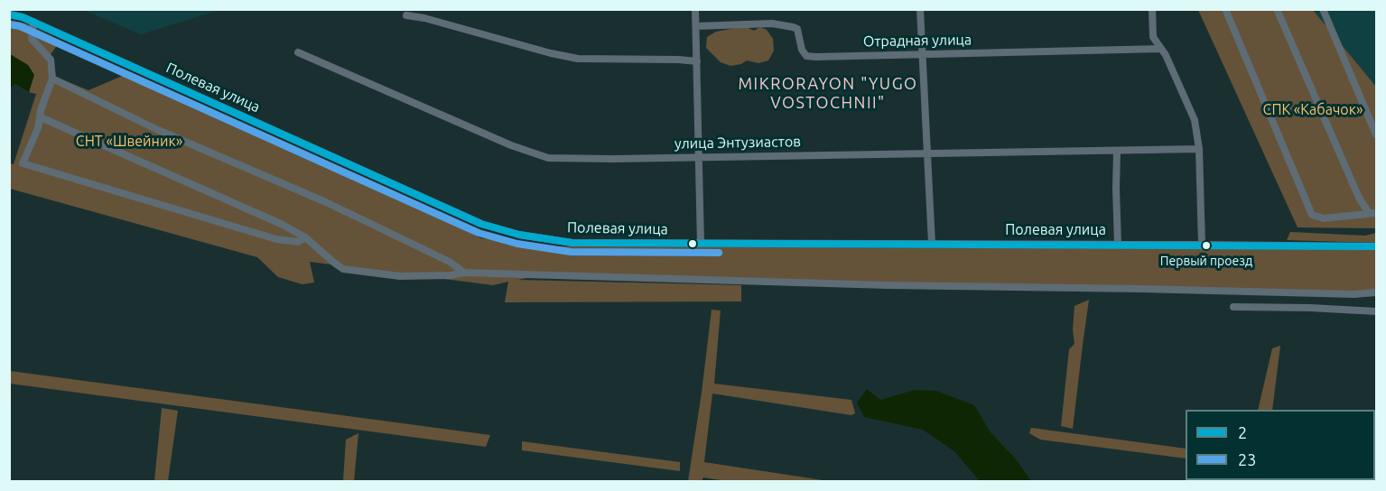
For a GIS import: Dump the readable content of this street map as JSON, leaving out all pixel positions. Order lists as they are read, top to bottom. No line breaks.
{"streets":{"street":["Отрадная улица","Полевая улица","улица Энтузиастов"]},"districts":["MIKRORAYON \"YUGO VOSTOCHNII\""],"parks":["СПК «Кабачок»","СНТ «Швейник»"],"places":["Первый проезд"],"lines":["transit line 2","transit line 23"],"legend":["2","23"]}
